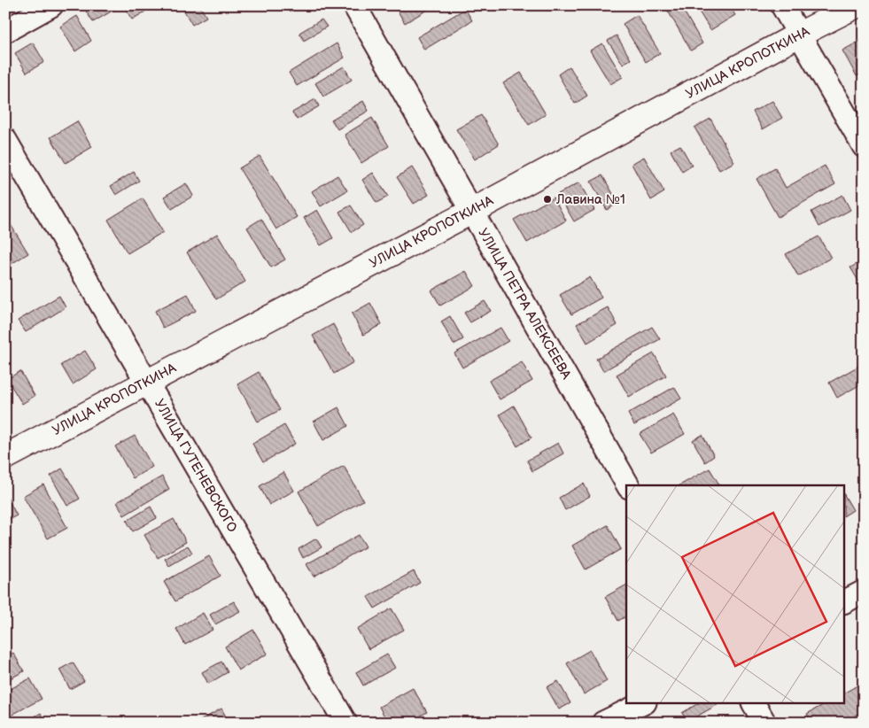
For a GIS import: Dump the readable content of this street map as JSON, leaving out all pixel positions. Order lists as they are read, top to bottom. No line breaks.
{"streets":{"main road":["УЛИЦА КРОПОТКИНА"],"street":["УЛИЦА ПЕТРА АЛЕКСЕЕВА","УЛИЦА ГУТЕНЕВСКОГО"]},"crossings":[["УЛИЦА КРОПОТКИНА","УЛИЦА ПЕТРА АЛЕКСЕЕВА"],["УЛИЦА КРОПОТКИНА","УЛИЦА ГУТЕНЕВСКОГО"]],"places":["Лавина №1"]}
